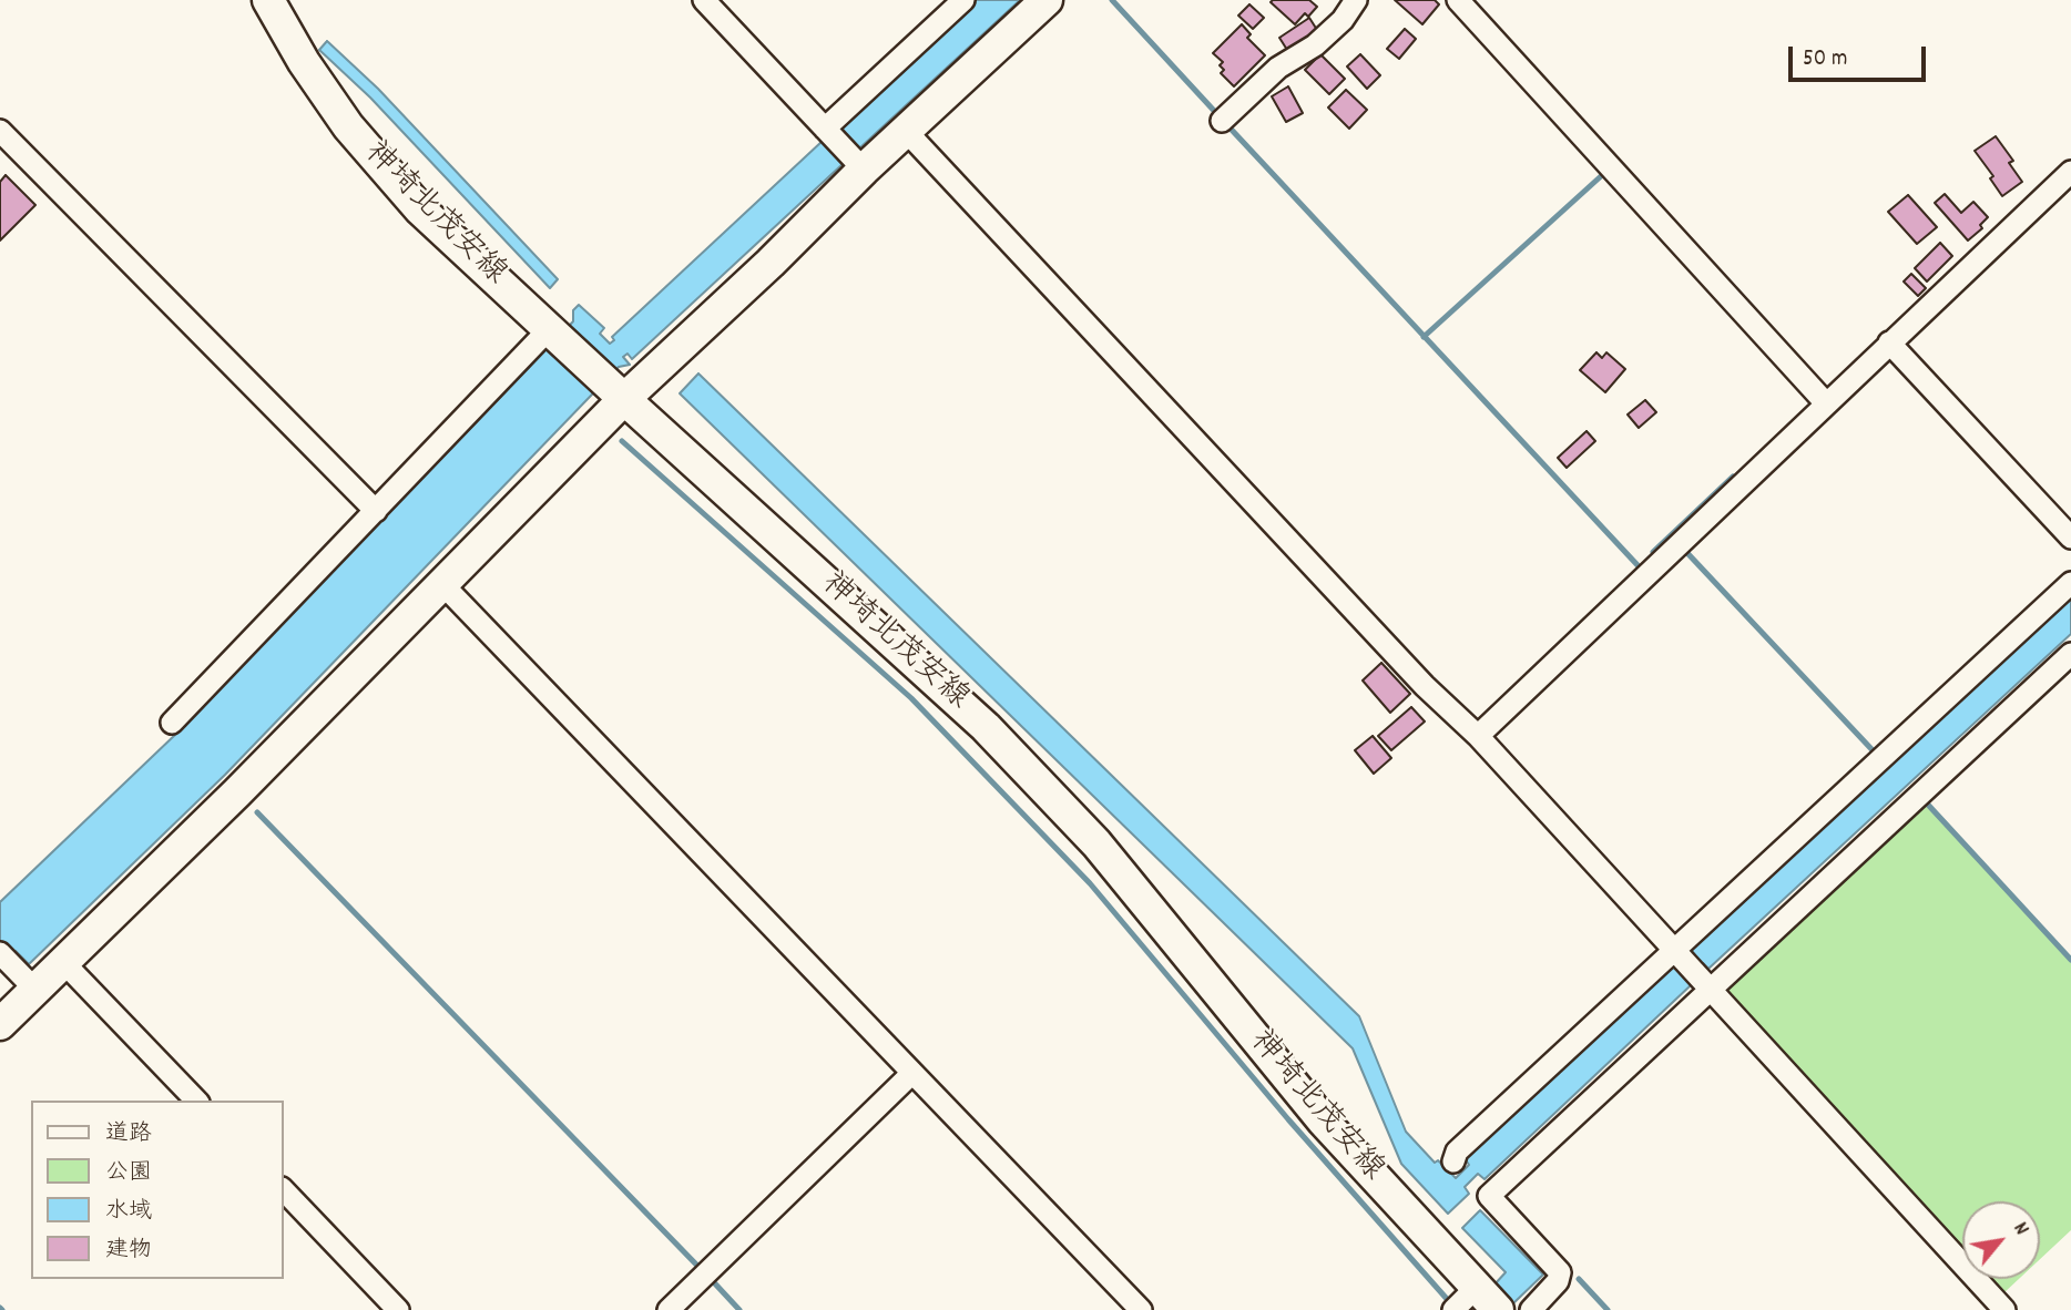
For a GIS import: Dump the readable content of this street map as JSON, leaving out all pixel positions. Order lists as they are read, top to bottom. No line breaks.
{"streets":{"main road":["神埼北茂安線"]},"legend":["道路","公園","水域","建物"],"scale_bar":"50 m","north":"top right"}
